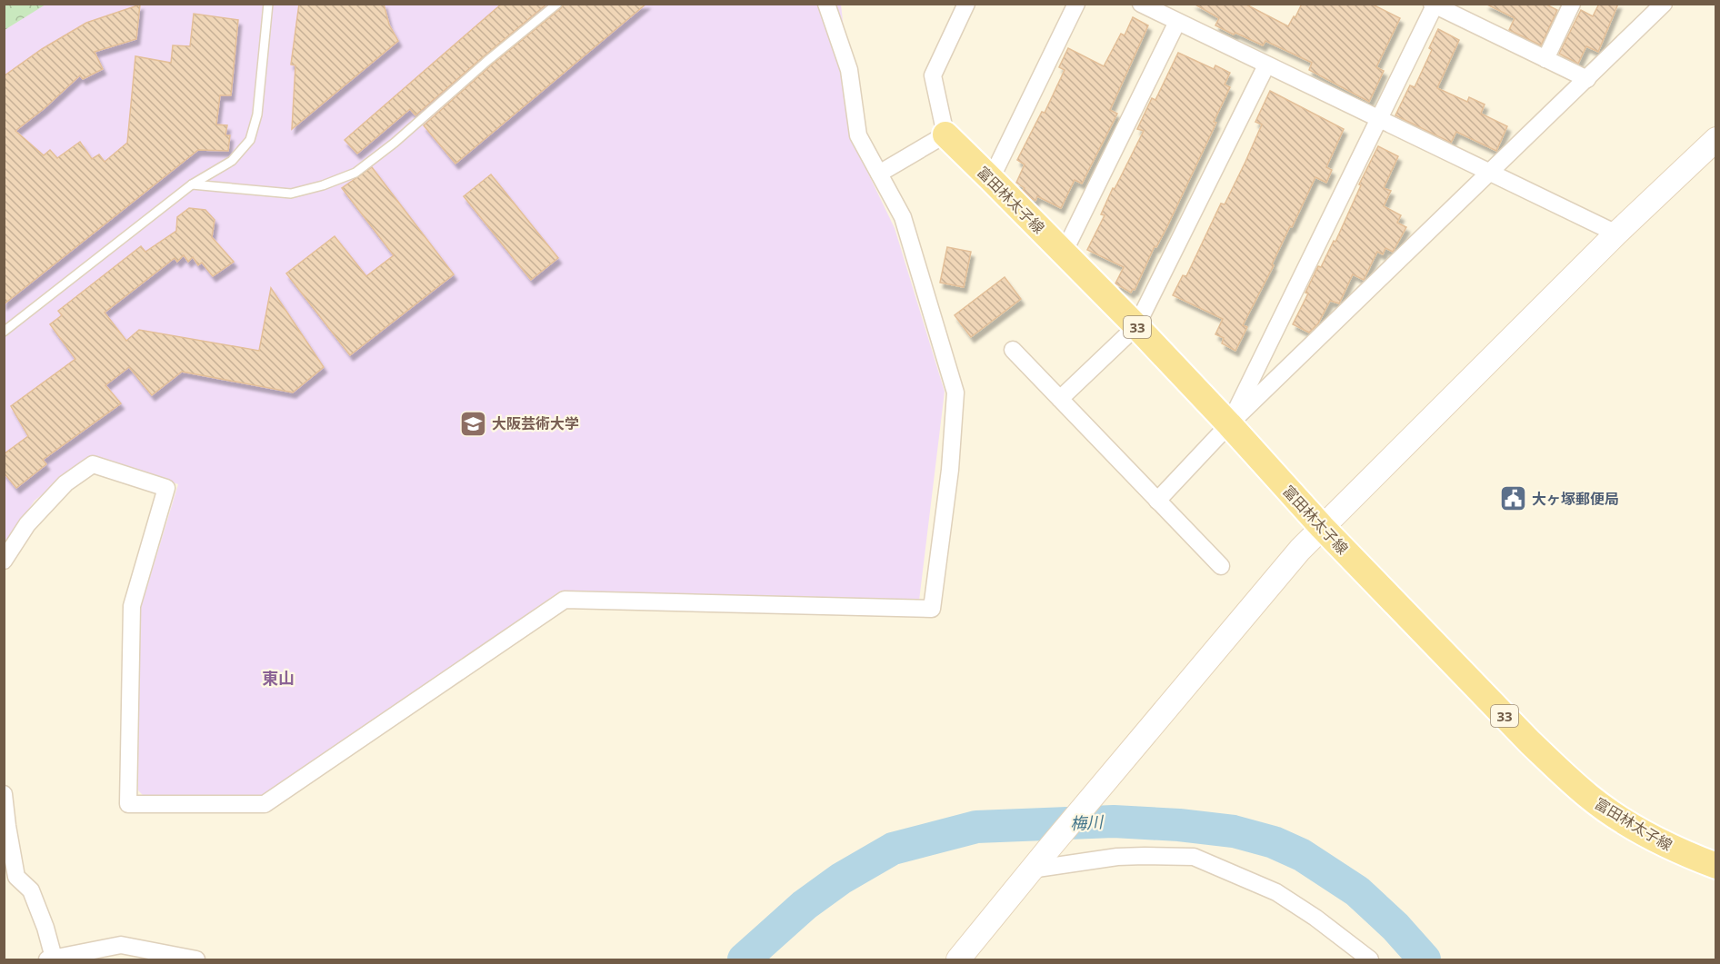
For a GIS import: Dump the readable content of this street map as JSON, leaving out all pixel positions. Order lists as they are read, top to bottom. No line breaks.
{"streets":{"main road":["富田林太子線","33"]},"districts":["東山"],"water":["梅川"],"places":{"school or university":["大阪芸術大学"],"public building":["大ヶ塚郵便局"]}}
